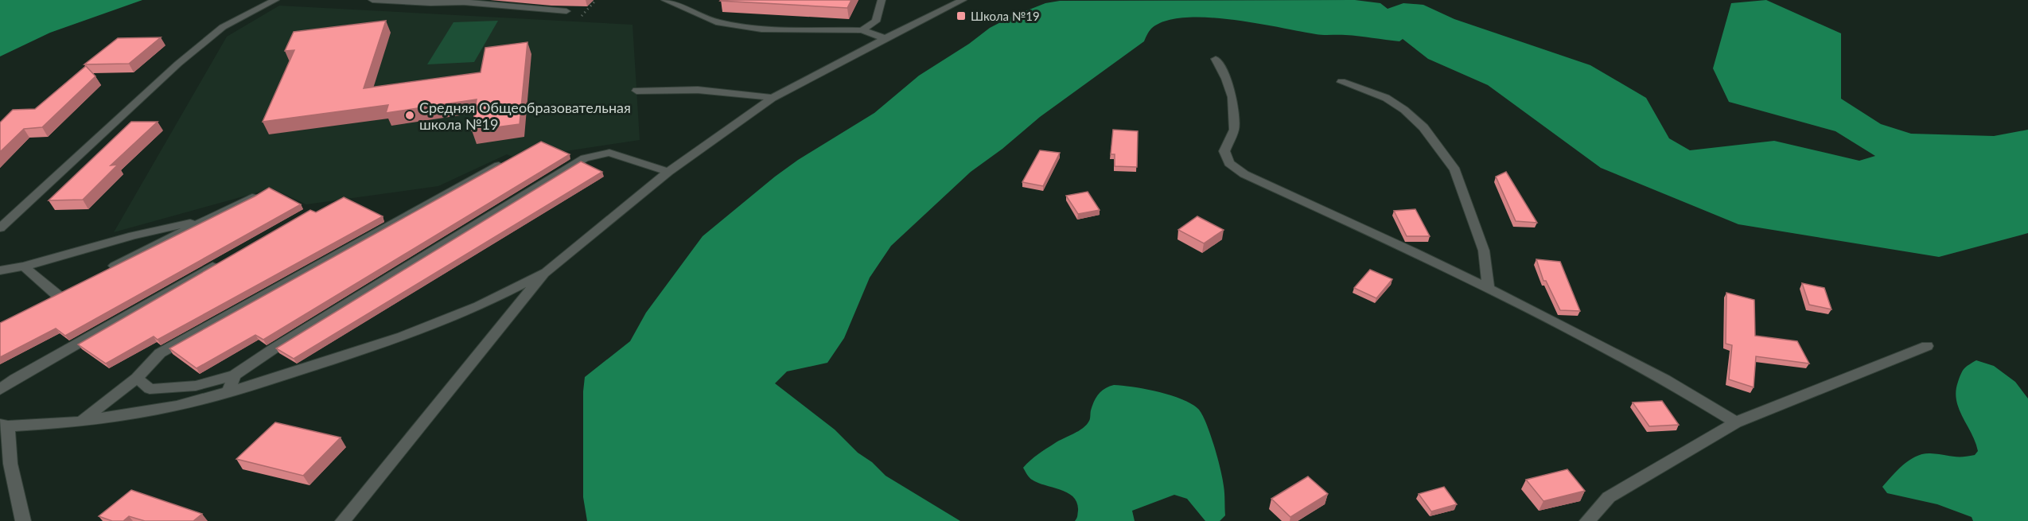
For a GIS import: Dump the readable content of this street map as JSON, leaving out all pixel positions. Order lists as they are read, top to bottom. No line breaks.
{"places":{"transit":["Школа №19"],"other":["Средняя Общеобразовательная школа №19"]}}
